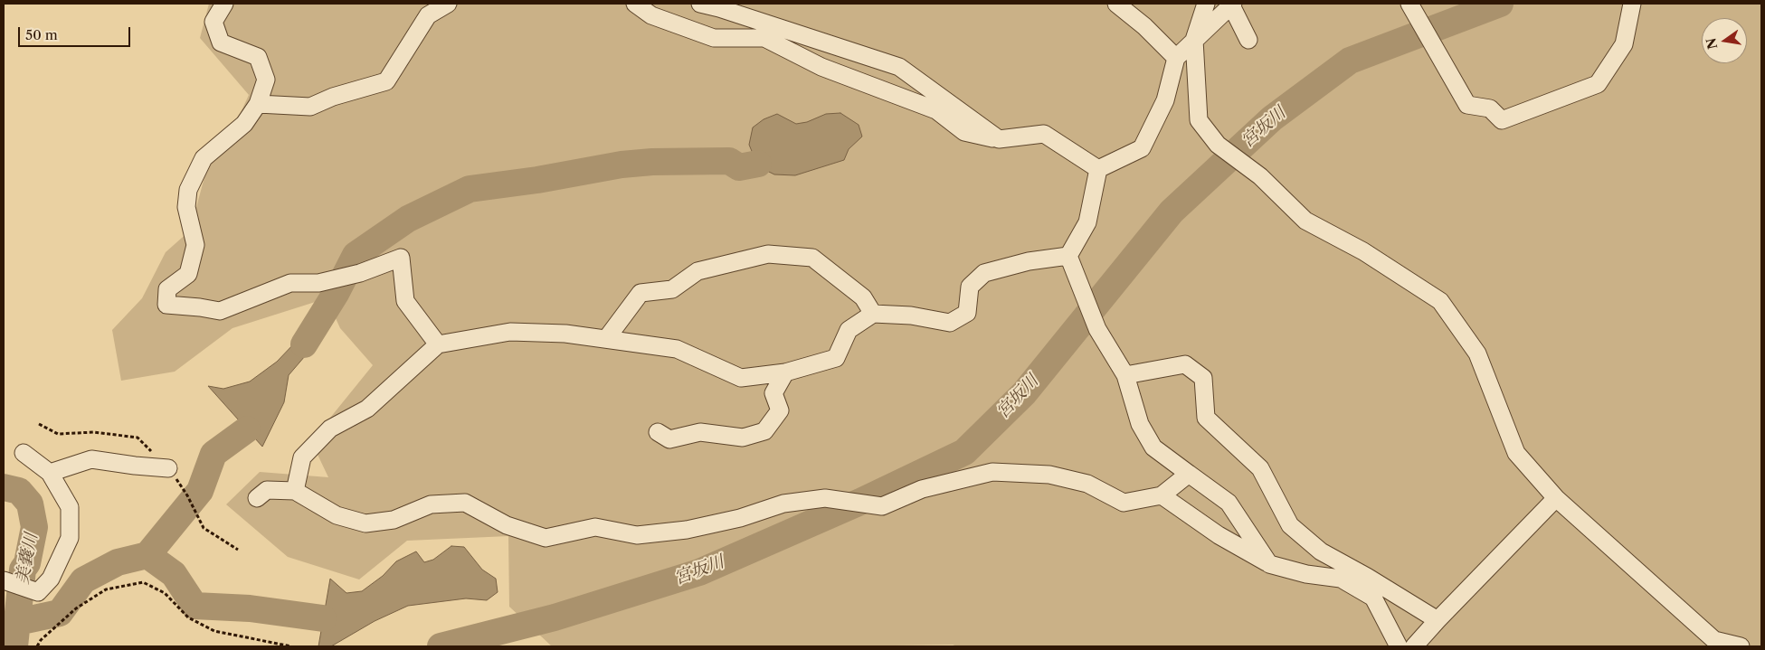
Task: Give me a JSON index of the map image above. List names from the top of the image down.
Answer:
{
  "water": ["宮坂川", "美嚢川"],
  "scale_bar": "50 m",
  "north": "left"
}
